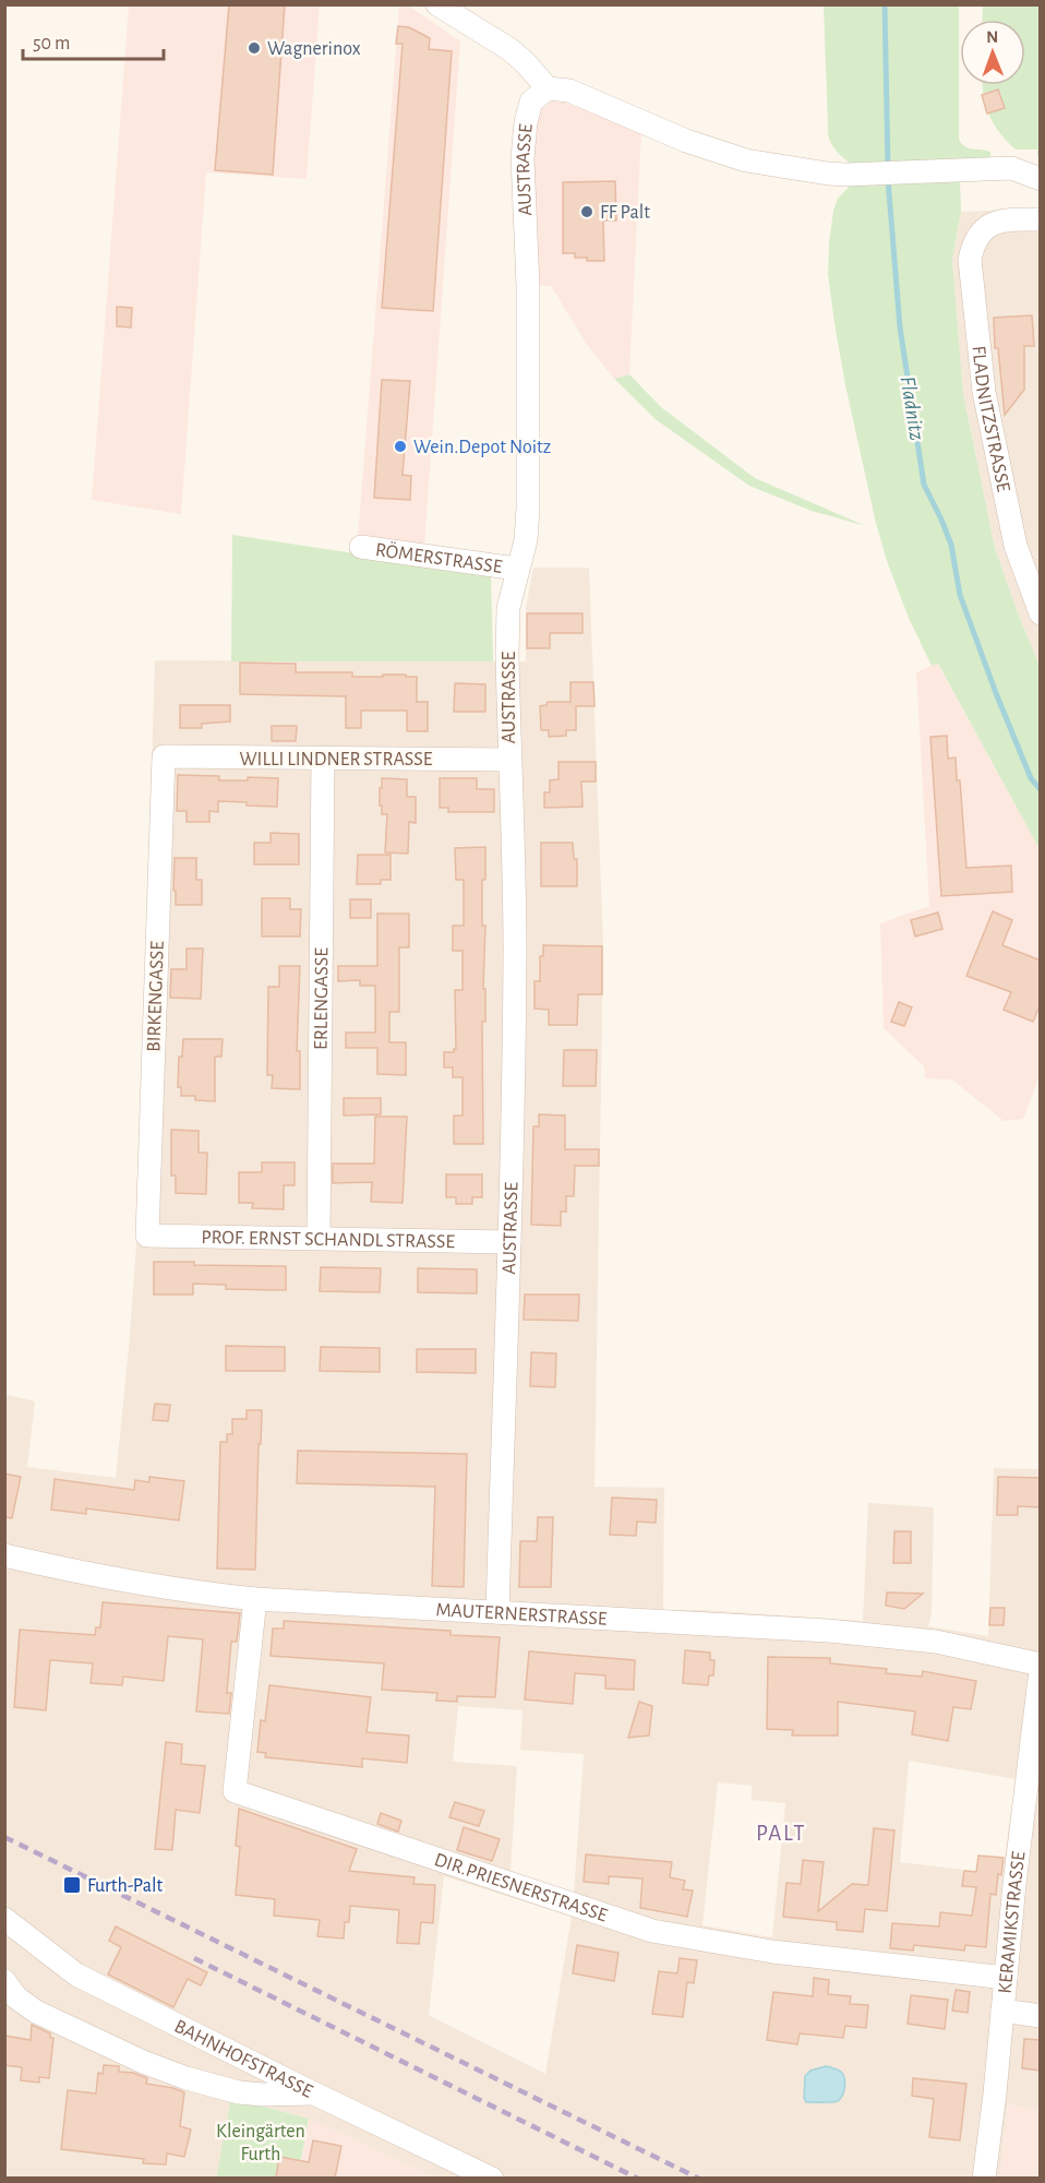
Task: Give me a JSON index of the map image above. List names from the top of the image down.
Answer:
{
  "streets": {
    "street": [
      "AUSTRASSE",
      "FLADNITZSTRASSE",
      "RÖMERSTRASSE",
      "WILLI LINDNER STRASSE",
      "BIRKENGASSE",
      "ERLENGASSE",
      "PROF. ERNST SCHANDL STRASSE",
      "MAUTERNERSTRASSE",
      "DIR.PRIESNERSTRASSE",
      "KERAMIKSTRASSE",
      "BAHNHOFSTRASSE"
    ]
  },
  "crossings": [
    ["AUSTRASSE", "RÖMERSTRASSE"],
    ["AUSTRASSE", "WILLI LINDNER STRASSE"],
    ["AUSTRASSE", "PROF. ERNST SCHANDL STRASSE"],
    ["AUSTRASSE", "MAUTERNERSTRASSE"],
    ["WILLI LINDNER STRASSE", "BIRKENGASSE"],
    ["WILLI LINDNER STRASSE", "ERLENGASSE"],
    ["BIRKENGASSE", "PROF. ERNST SCHANDL STRASSE"],
    ["ERLENGASSE", "PROF. ERNST SCHANDL STRASSE"],
    ["MAUTERNERSTRASSE", "DIR.PRIESNERSTRASSE"],
    ["DIR.PRIESNERSTRASSE", "KERAMIKSTRASSE"]
  ],
  "districts": ["PALT"],
  "water": ["Fladnitz"],
  "parks": ["Kleingärten Furth"],
  "places": {
    "other": ["Wagnerinox", "FF Palt", "Wein.Depot Noitz"],
    "transit": ["Furth-Palt"]
  },
  "scale_bar": "50 m",
  "north": "top"
}
